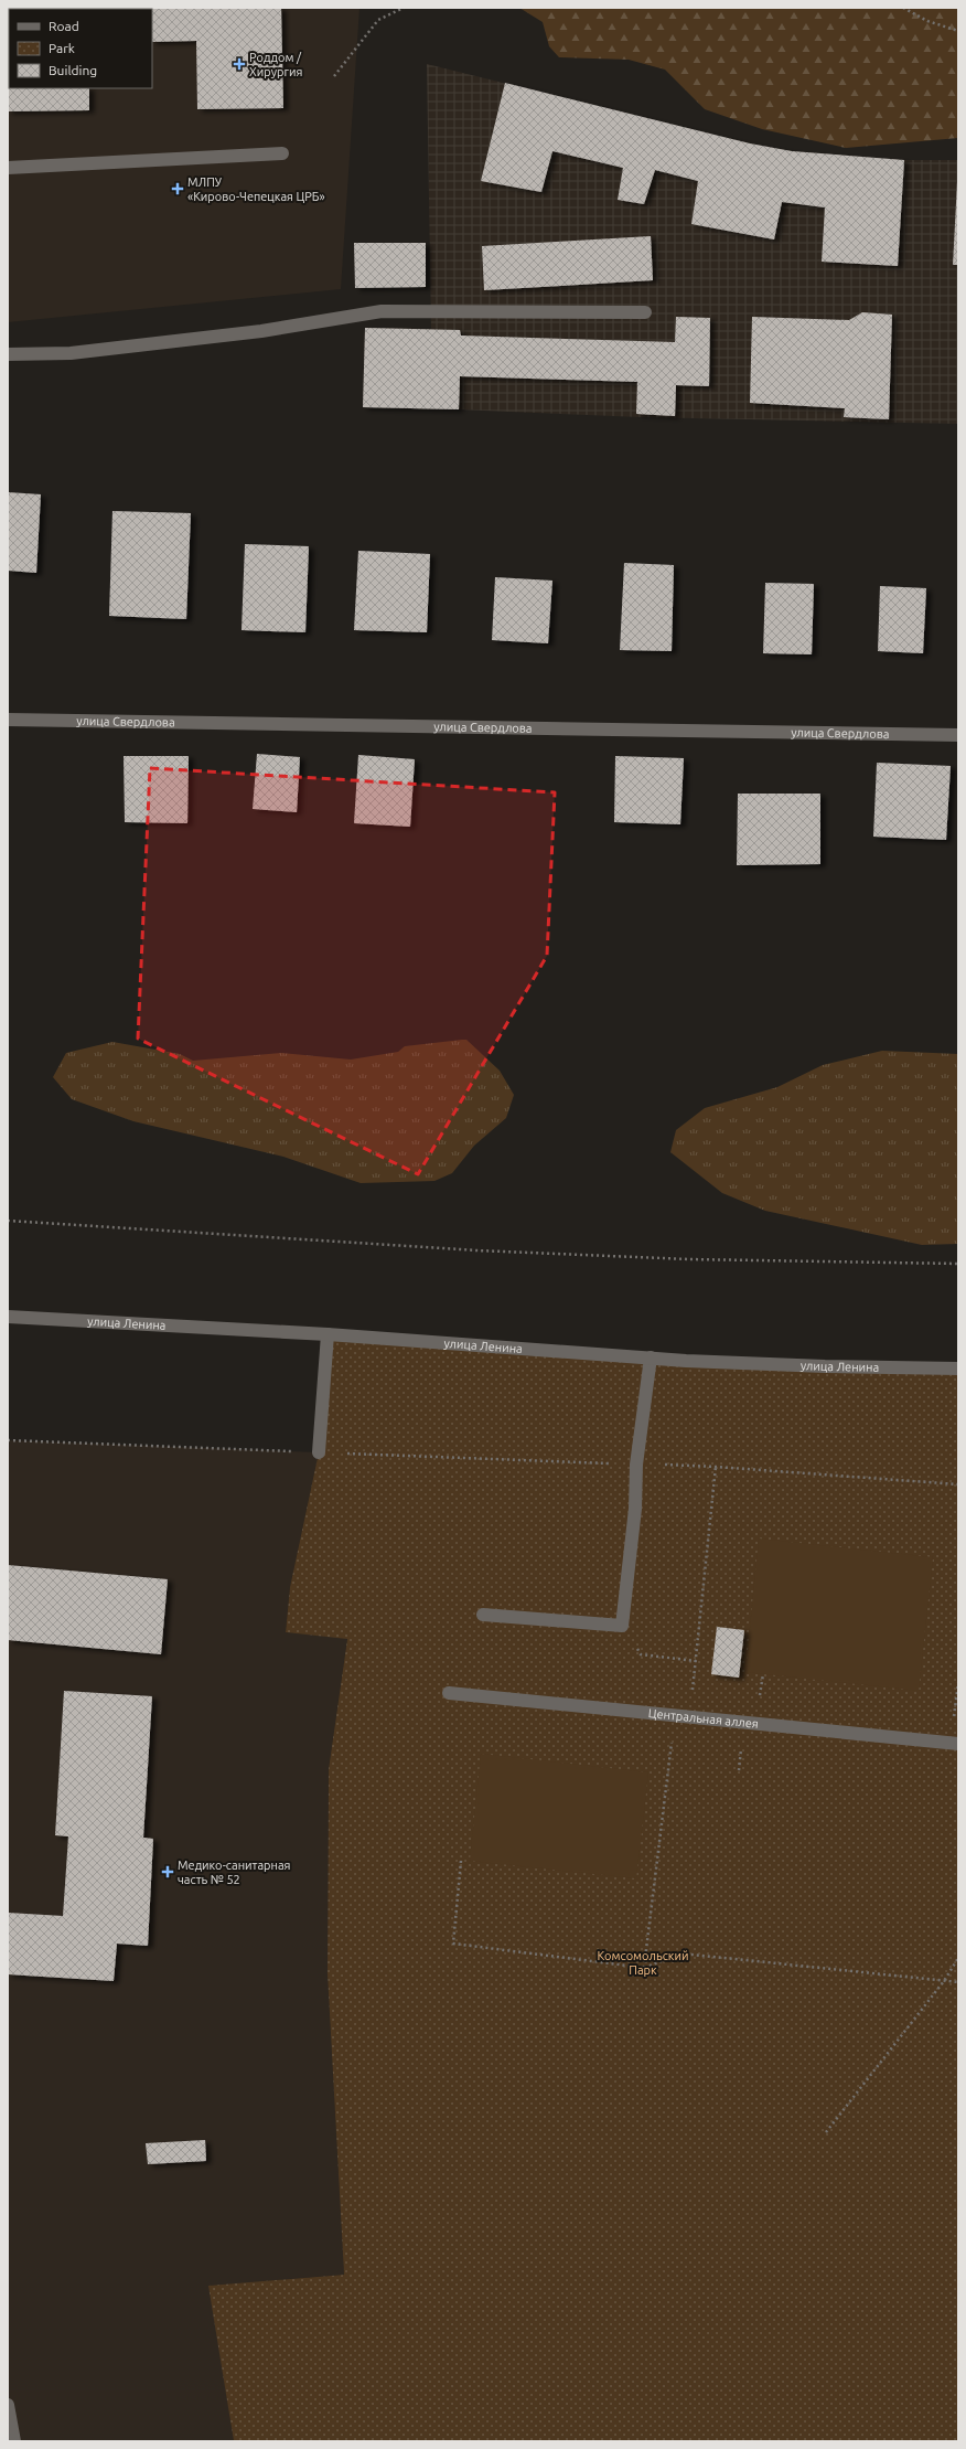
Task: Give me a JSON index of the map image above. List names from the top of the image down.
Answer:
{
  "streets": {
    "street": ["улица Свердлова", "улица Ленина", "Центральная аллея"]
  },
  "parks": ["Комсомольский Парк"],
  "places": {
    "health": ["Роддом / Хирургия", "МЛПУ «Кирово-Чепецкая ЦРБ»", "Медико-санитарная часть № 52"]
  },
  "legend": ["Road", "Park", "Building"]
}
